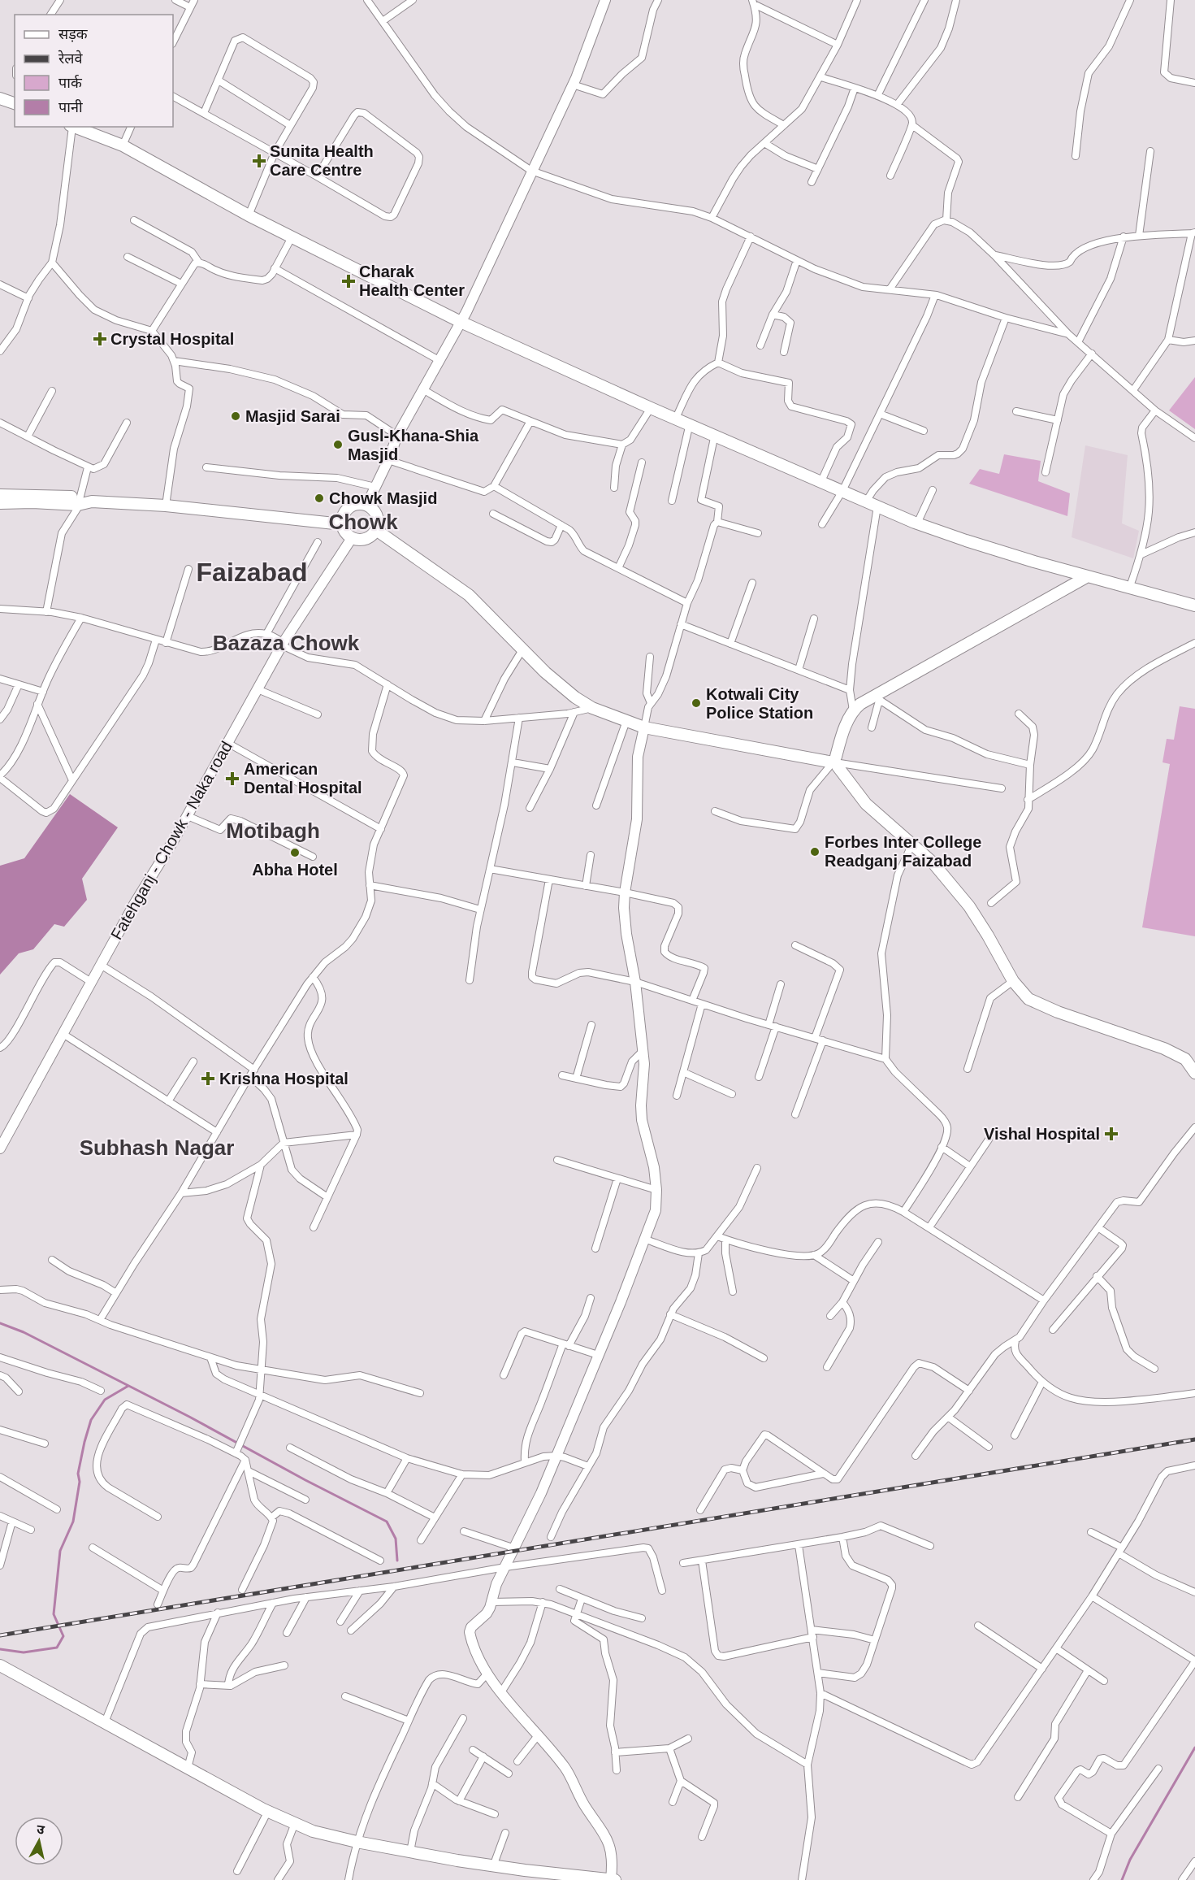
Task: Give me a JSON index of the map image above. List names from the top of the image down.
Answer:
{
  "streets": {
    "street": ["Fatehganj - Chowk - Naka road"]
  },
  "districts": [
    "Chowk",
    "Faizabad",
    "Bazaza Chowk",
    "Motibagh",
    "Subhash Nagar"
  ],
  "places": {
    "health": [
      "Sunita Health Care Centre",
      "Charak Health Center",
      "Crystal Hospital",
      "American Dental Hospital",
      "Krishna Hospital",
      "Vishal Hospital"
    ],
    "other": [
      "Masjid Sarai",
      "Gusl-Khana-Shia Masjid",
      "Chowk Masjid",
      "Kotwali City Police Station",
      "Forbes Inter College Readganj Faizabad",
      "Abha Hotel"
    ]
  },
  "legend": [
    "सड़क",
    "रेलवे",
    "पार्क",
    "पानी"
  ],
  "north": "top"
}
